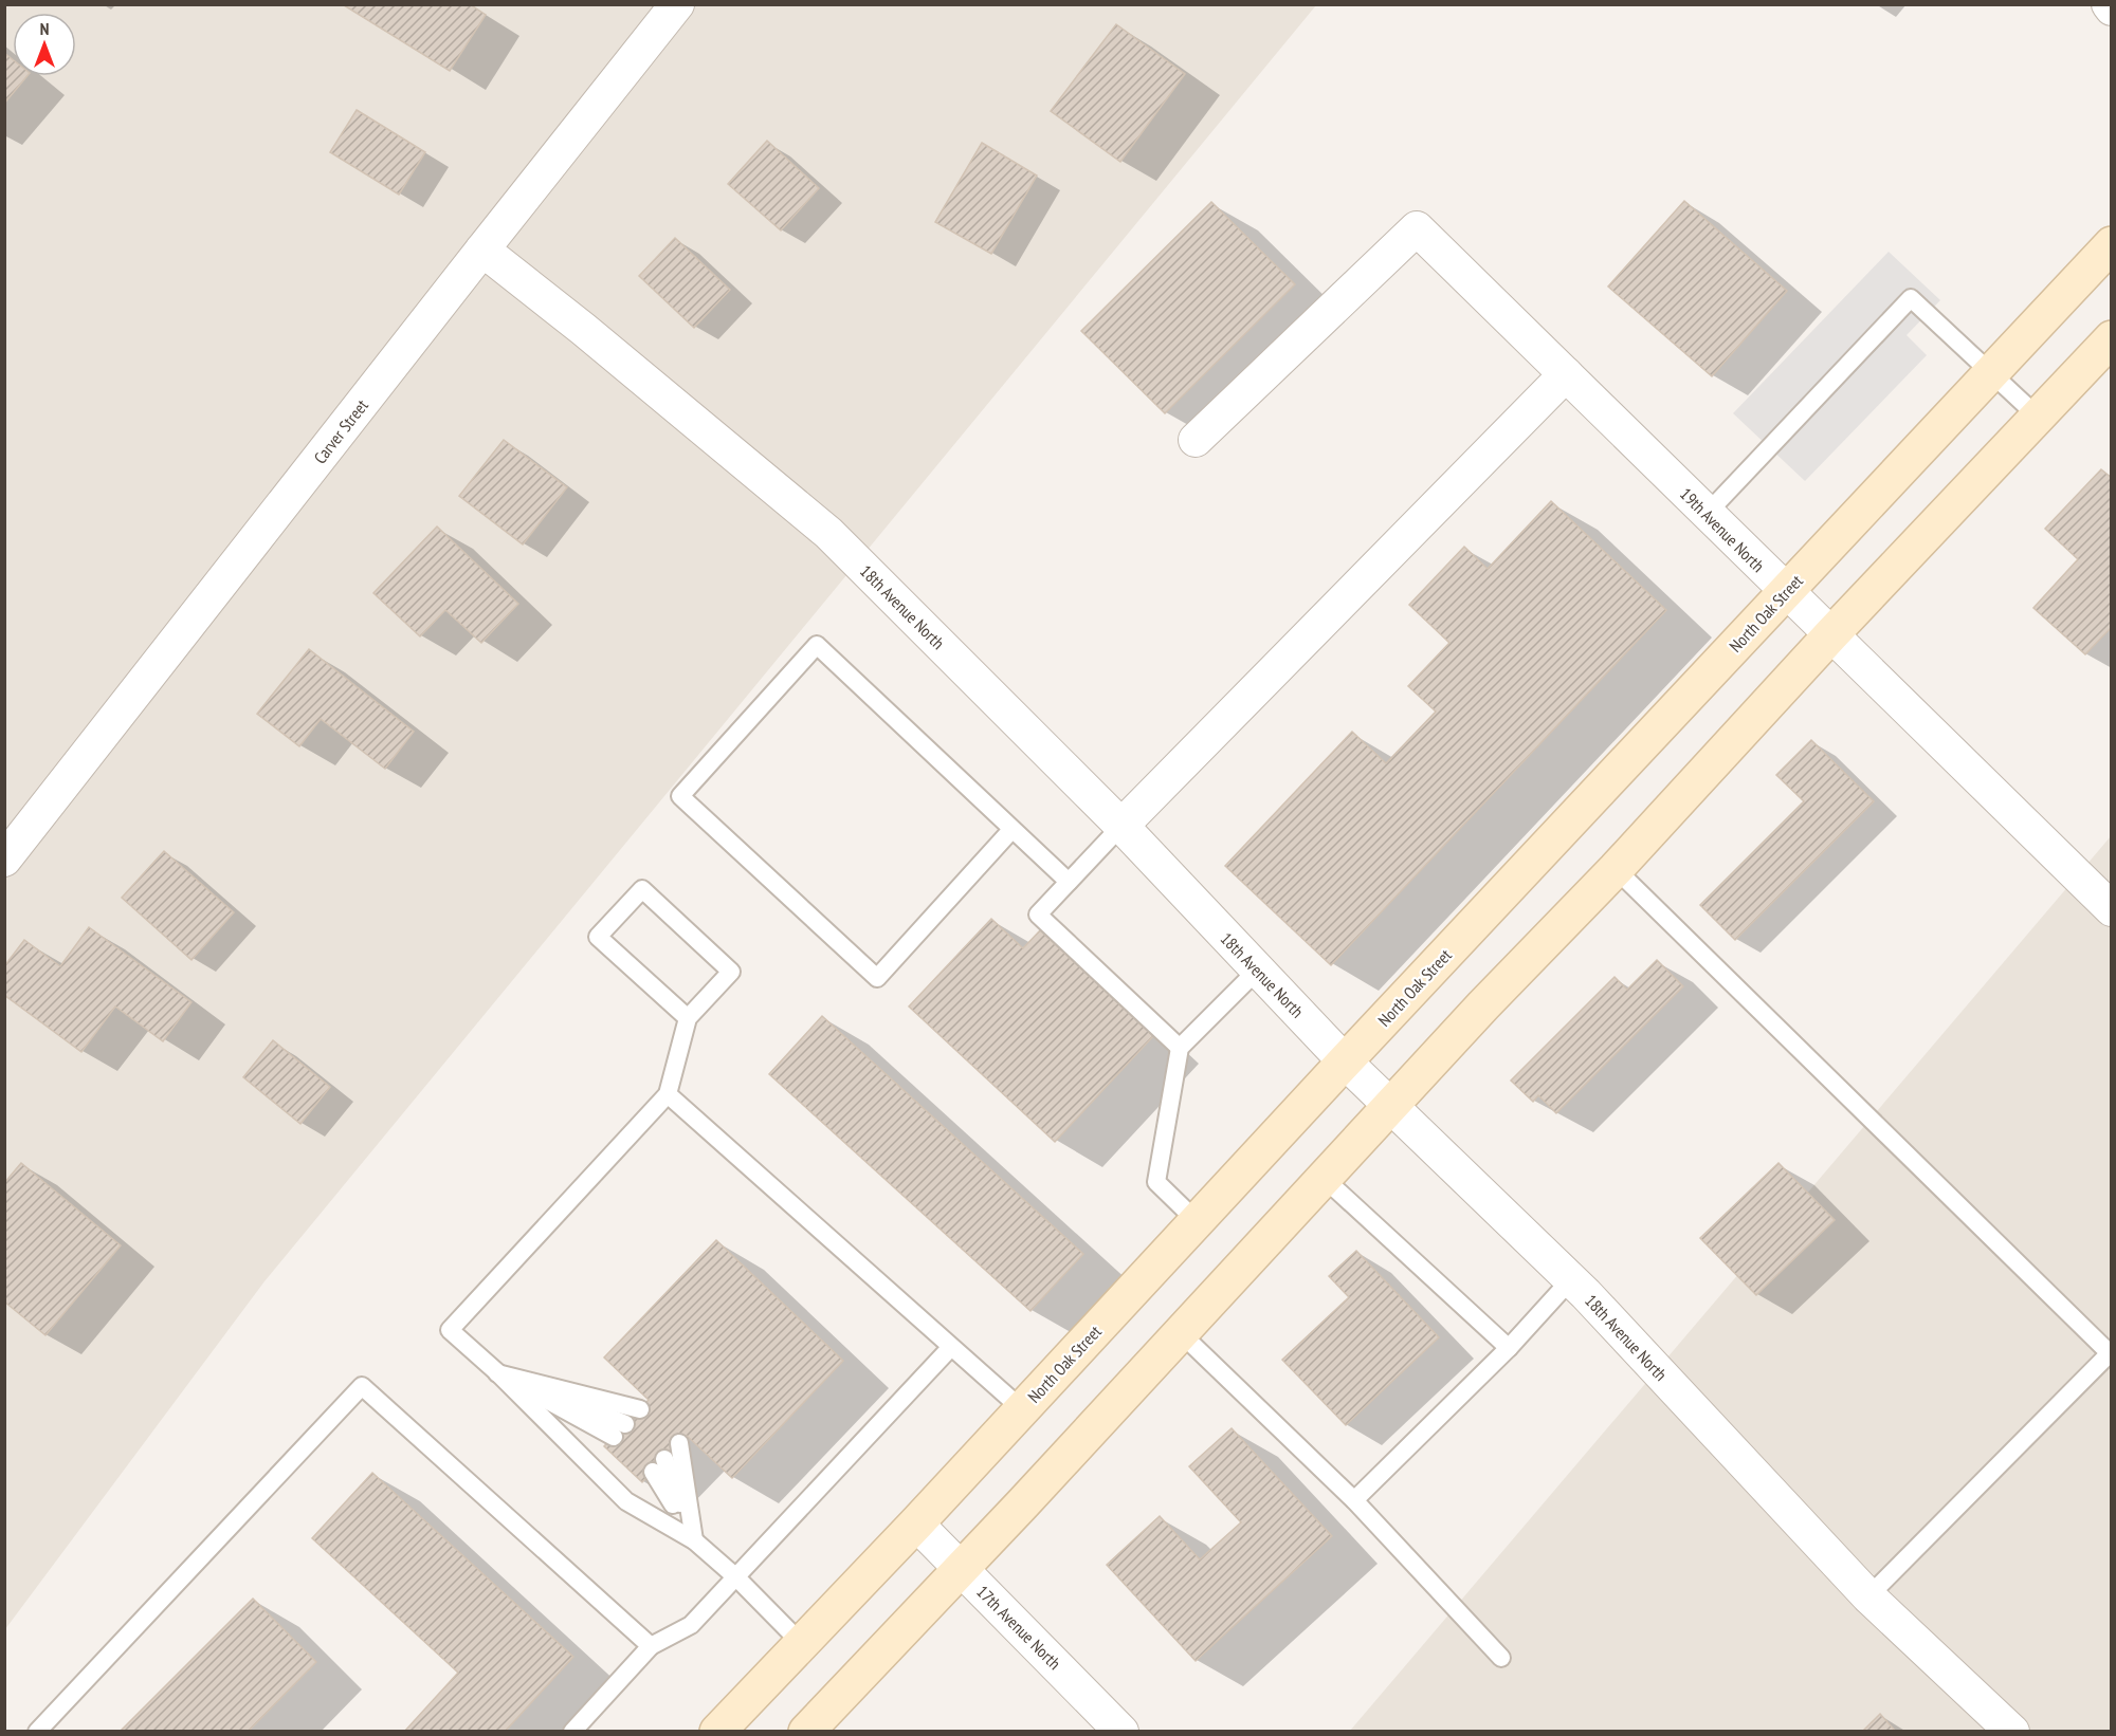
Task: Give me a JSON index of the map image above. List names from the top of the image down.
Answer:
{
  "streets": {
    "main road": ["North Oak Street"],
    "street": [
      "Carver Street",
      "19th Avenue North",
      "18th Avenue North",
      "17th Avenue North"
    ]
  },
  "crossings": [
    ["Carver Street", "18th Avenue North"],
    ["19th Avenue North", "North Oak Street"],
    ["18th Avenue North", "North Oak Street"],
    ["North Oak Street", "17th Avenue North"]
  ],
  "north": "top"
}
